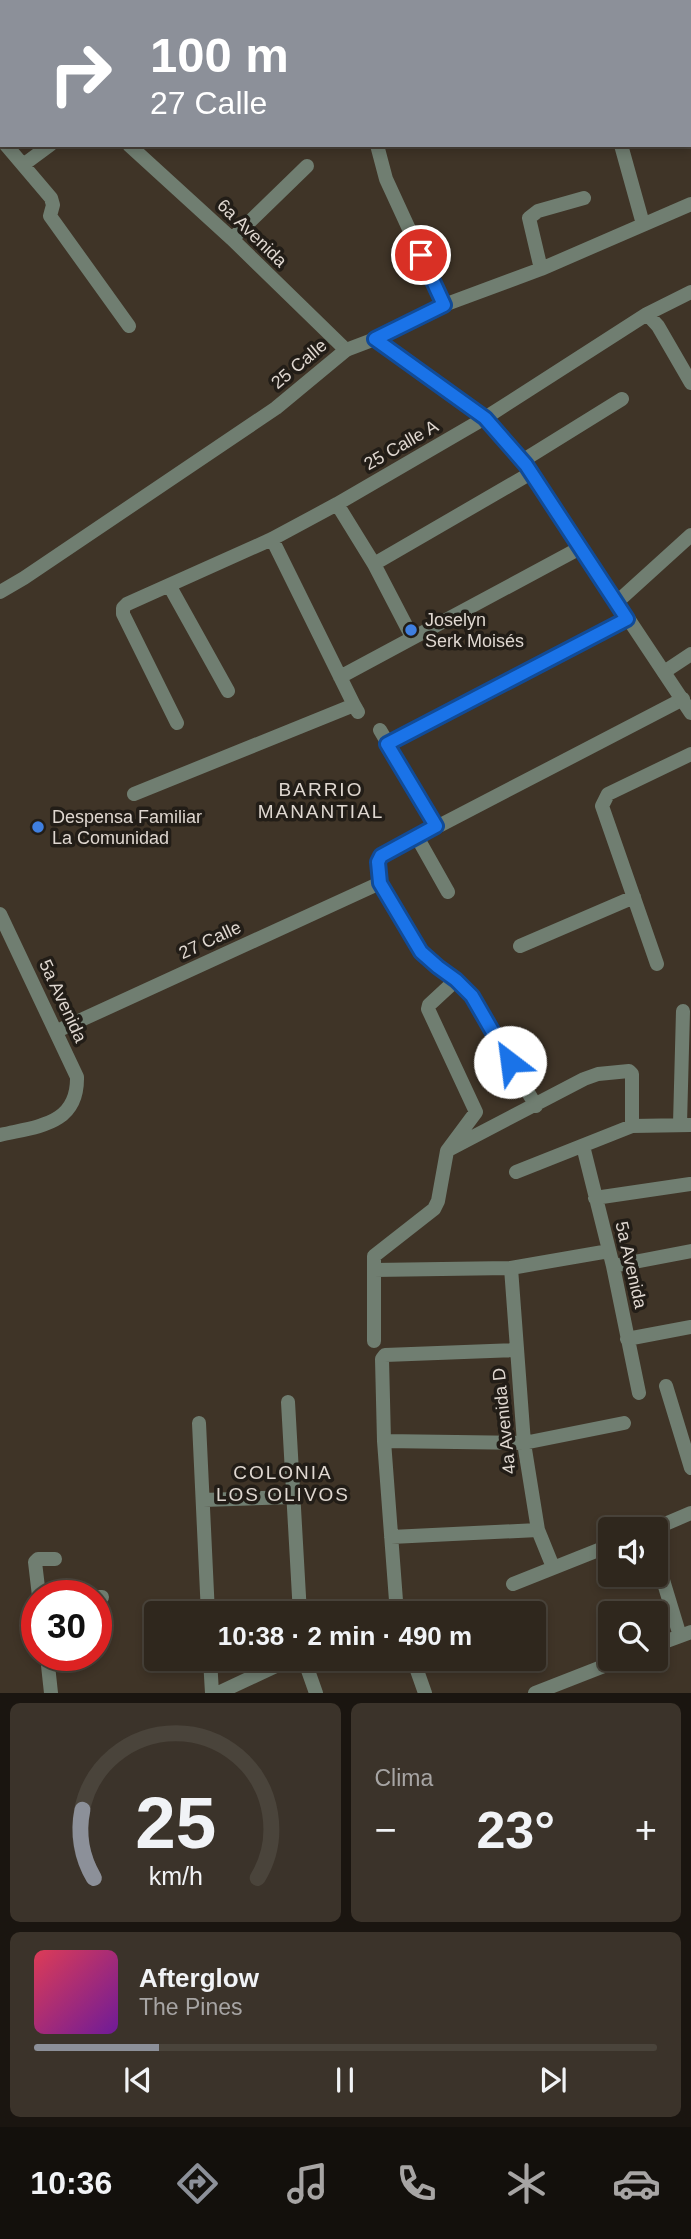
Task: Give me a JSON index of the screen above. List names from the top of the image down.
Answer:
{
  "streets": {
    "street": [
      "6a Avenida",
      "25 Calle",
      "25 Calle A",
      "27 Calle",
      "5a Avenida",
      "4a Avenida D"
    ]
  },
  "crossings": [
    ["6a Avenida", "25 Calle"],
    ["27 Calle", "5a Avenida"]
  ],
  "districts": ["BARRIO MANANTIAL", "COLONIA LOS OLIVOS"],
  "places": ["Joselyn Serk Moisés", "Despensa Familiar La Comunidad"],
  "page": {
    "turn": ["100 m", "27 Calle"],
    "limit": "30",
    "trip": "10:38 · 2 min · 490 m",
    "tile": "Clima",
    "heat": ["−", "23°", "+"],
    "song": ["Afterglow", "The Pines"],
    "tabs": "10:36",
    "gauge": ["25", "km/h"]
  }
}
